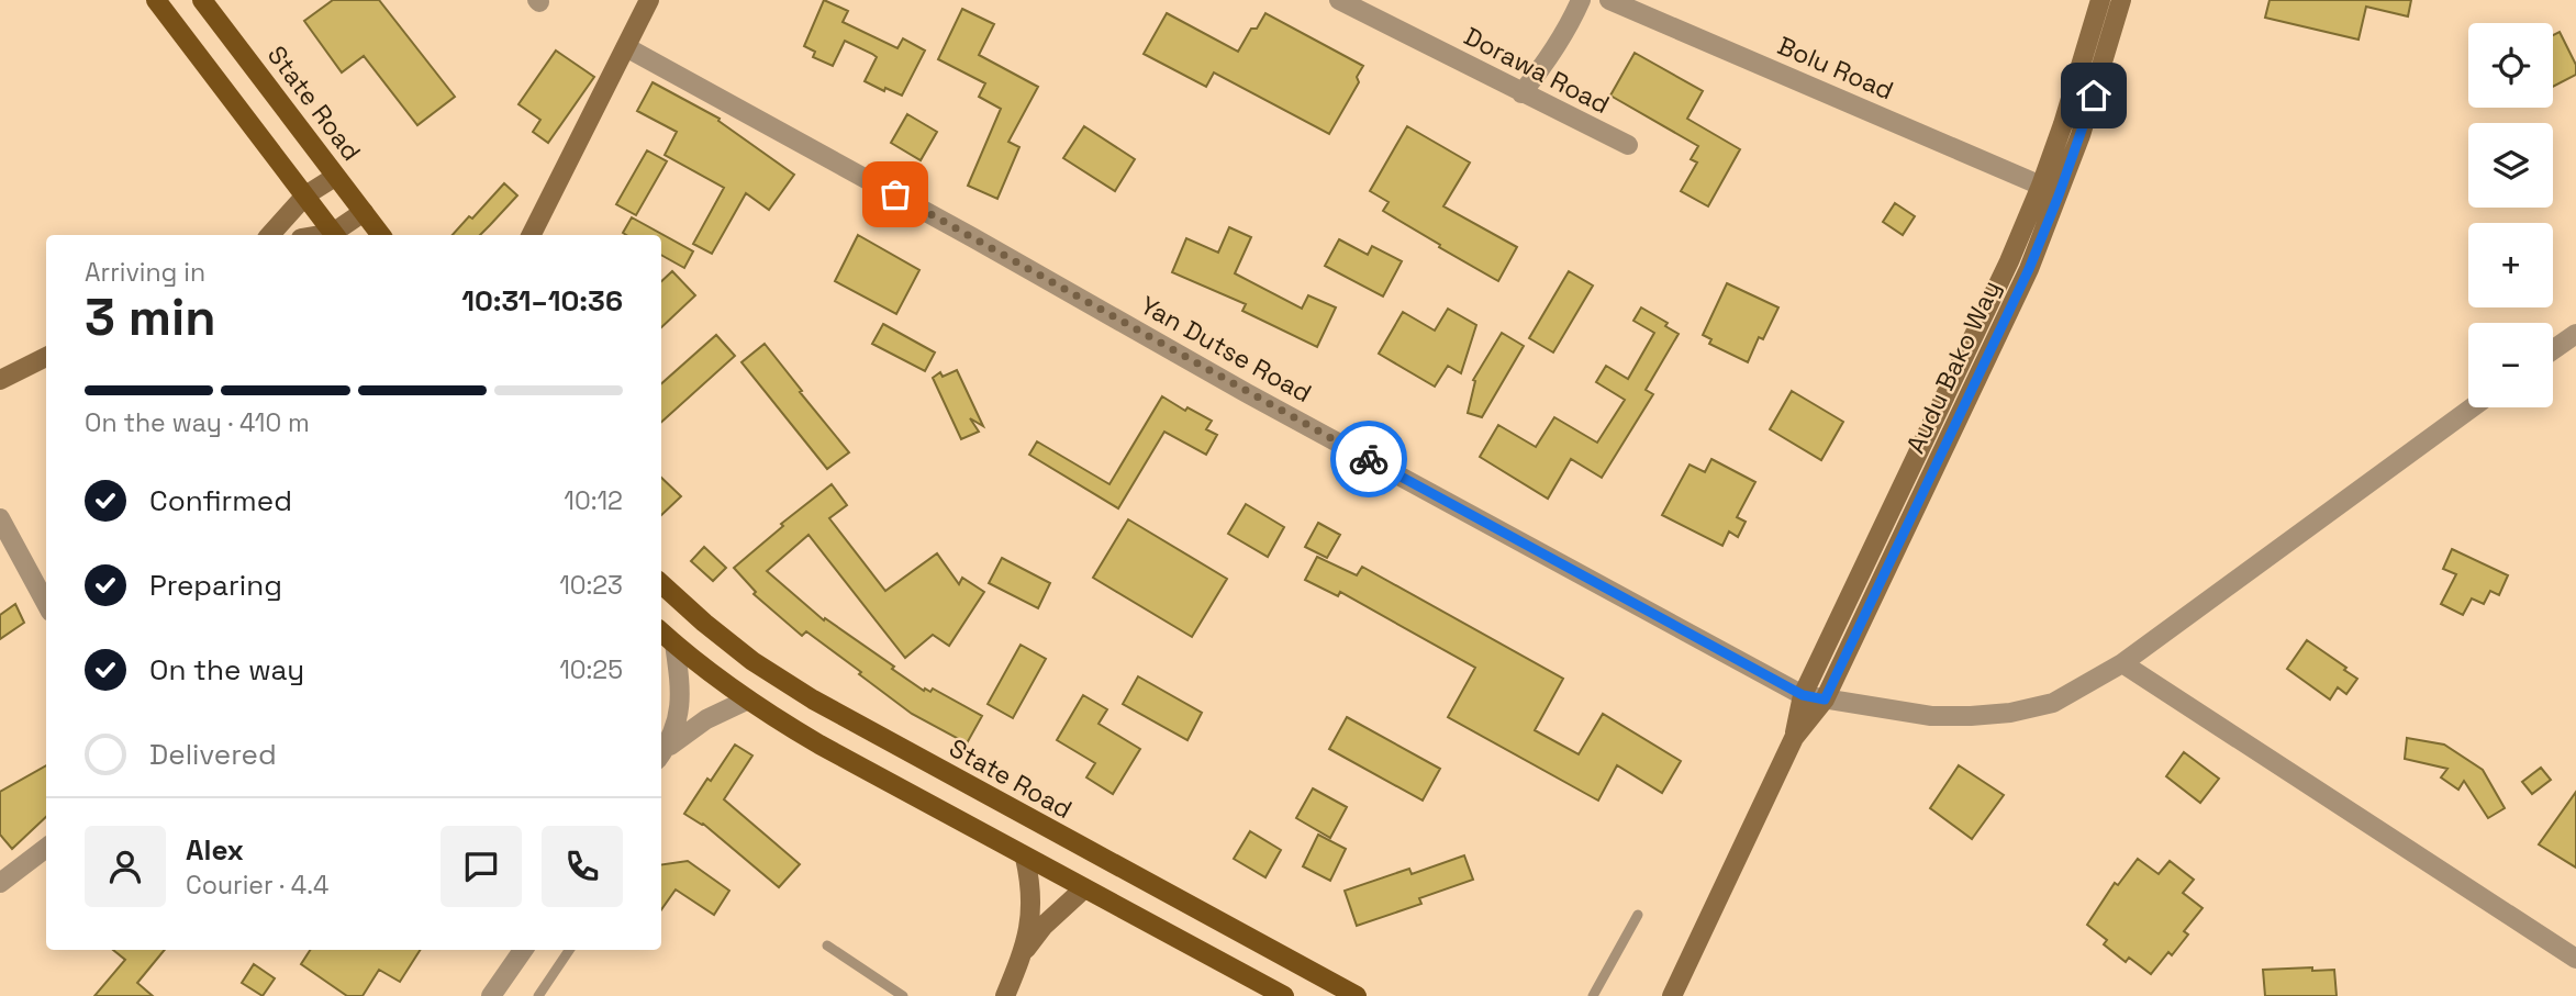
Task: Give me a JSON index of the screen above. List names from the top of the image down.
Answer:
{
  "streets": {
    "main road": ["State Road", "Audu Bako Way"],
    "street": ["Bolu Road", "Dorawa Road", "Yan Dutse Road"]
  },
  "crossings": [
    ["Bolu Road", "Audu Bako Way"],
    ["Yan Dutse Road", "Audu Bako Way"]
  ],
  "page": {
    "map_buttons": ["+", "−"],
    "heading": ["3 min", "Arriving in", "10:31–10:36"],
    "panel": ["Alex", "Courier · 4.4"],
    "bar": "On the way · 410 m",
    "list": [
      ["Confirmed", "10:12"],
      ["Preparing", "10:23"],
      ["On the way", "10:25"],
      "Delivered"
    ]
  }
}
